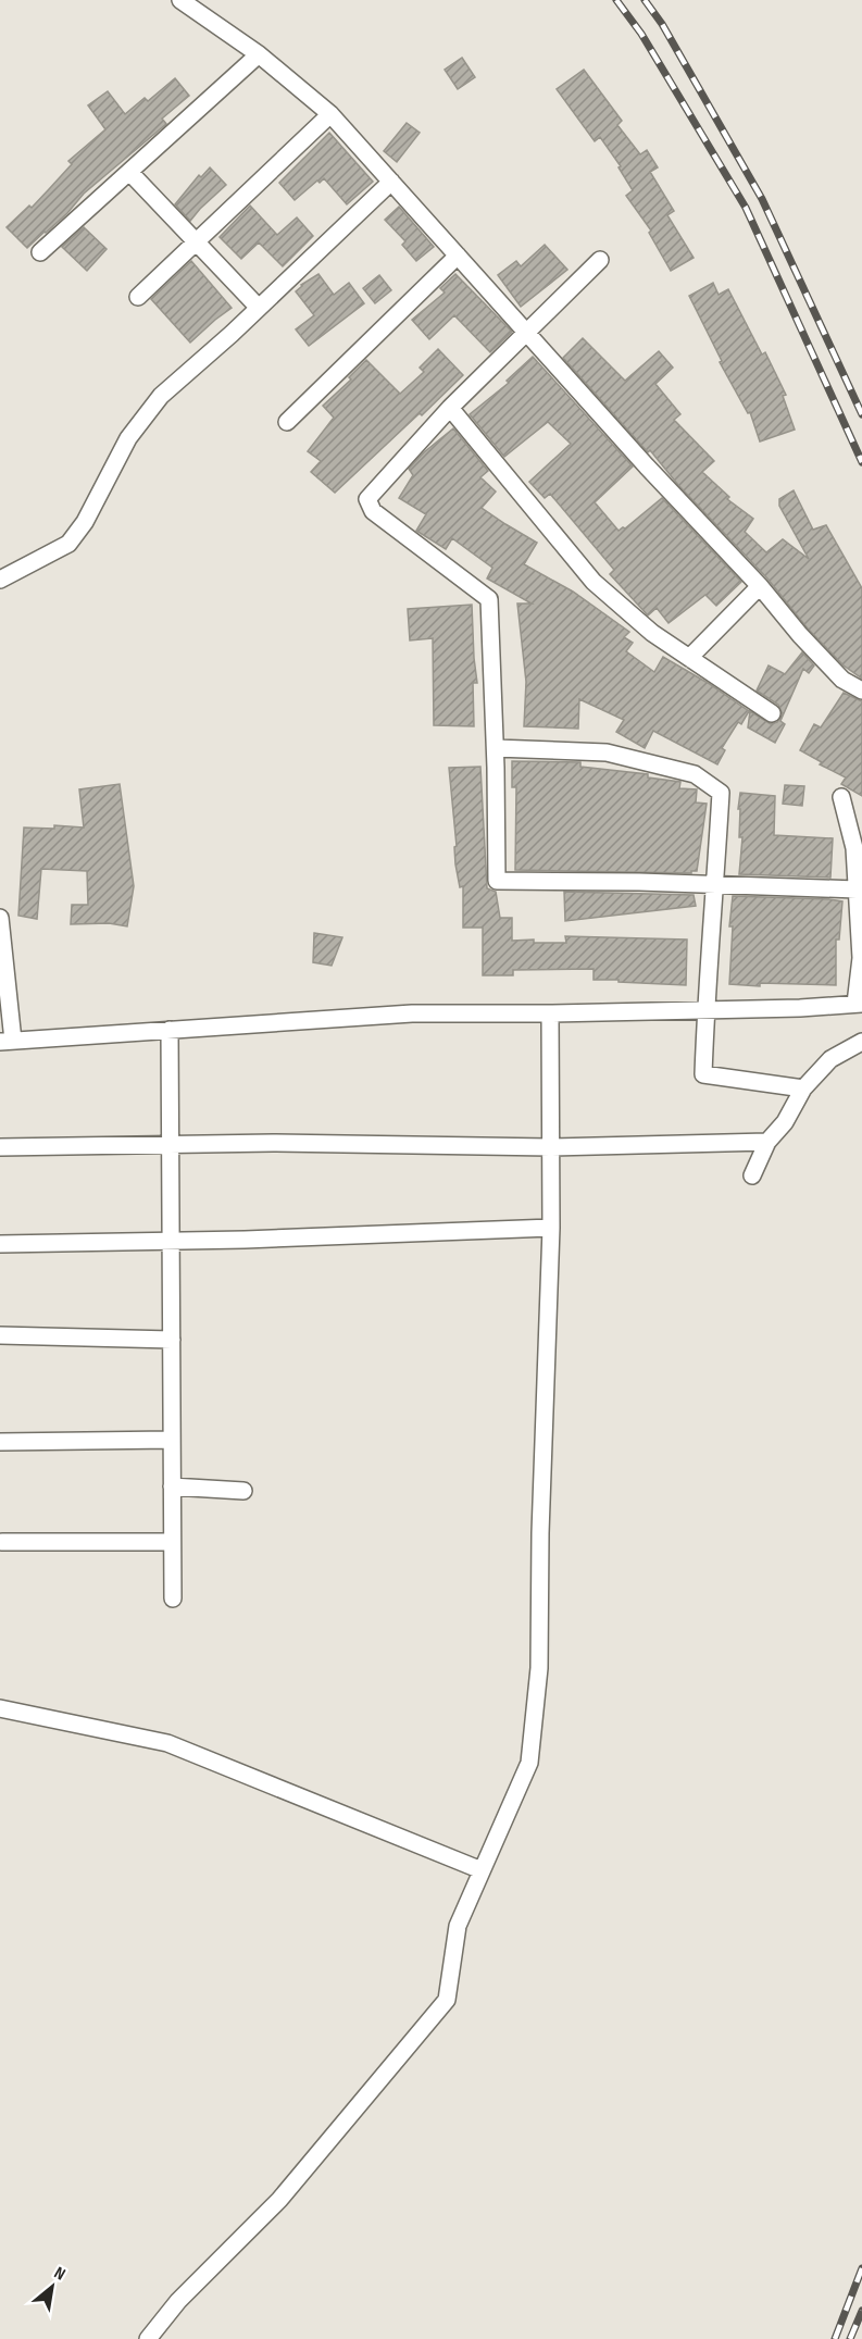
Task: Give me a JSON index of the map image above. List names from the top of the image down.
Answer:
{
  "north": "top right"
}
